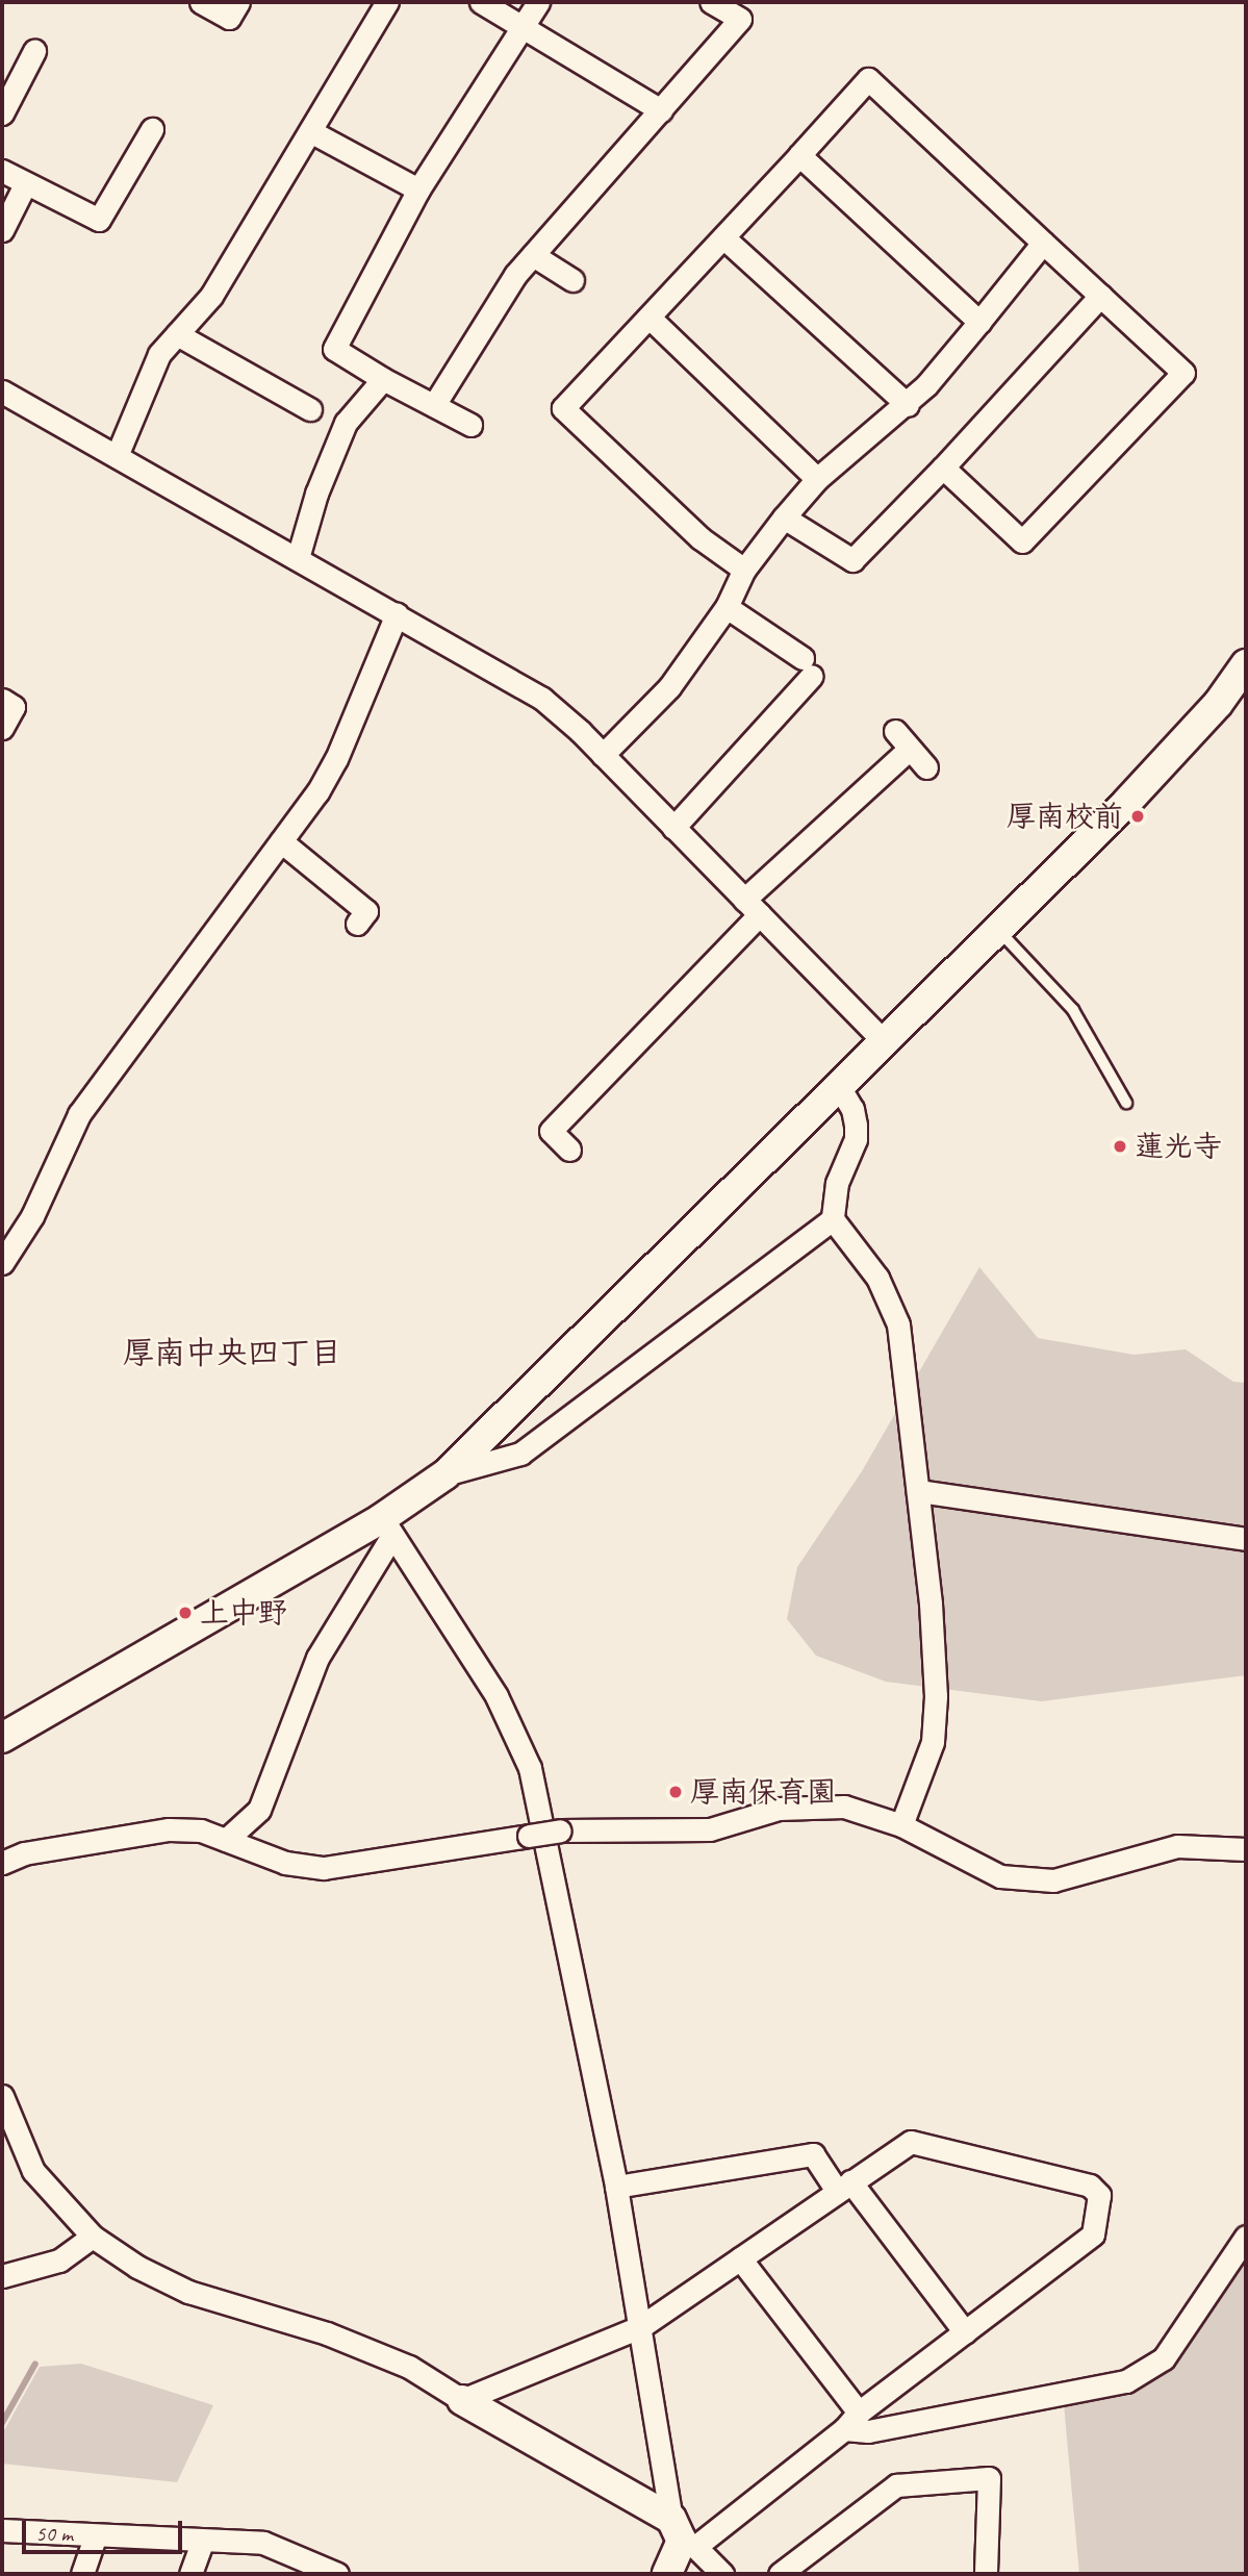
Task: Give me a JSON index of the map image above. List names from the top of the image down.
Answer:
{
  "districts": ["厚南中央四丁目"],
  "places": [
    "厚南校前",
    "蓮光寺",
    "上中野",
    "厚南保育園"
  ],
  "scale_bar": "50 m"
}
